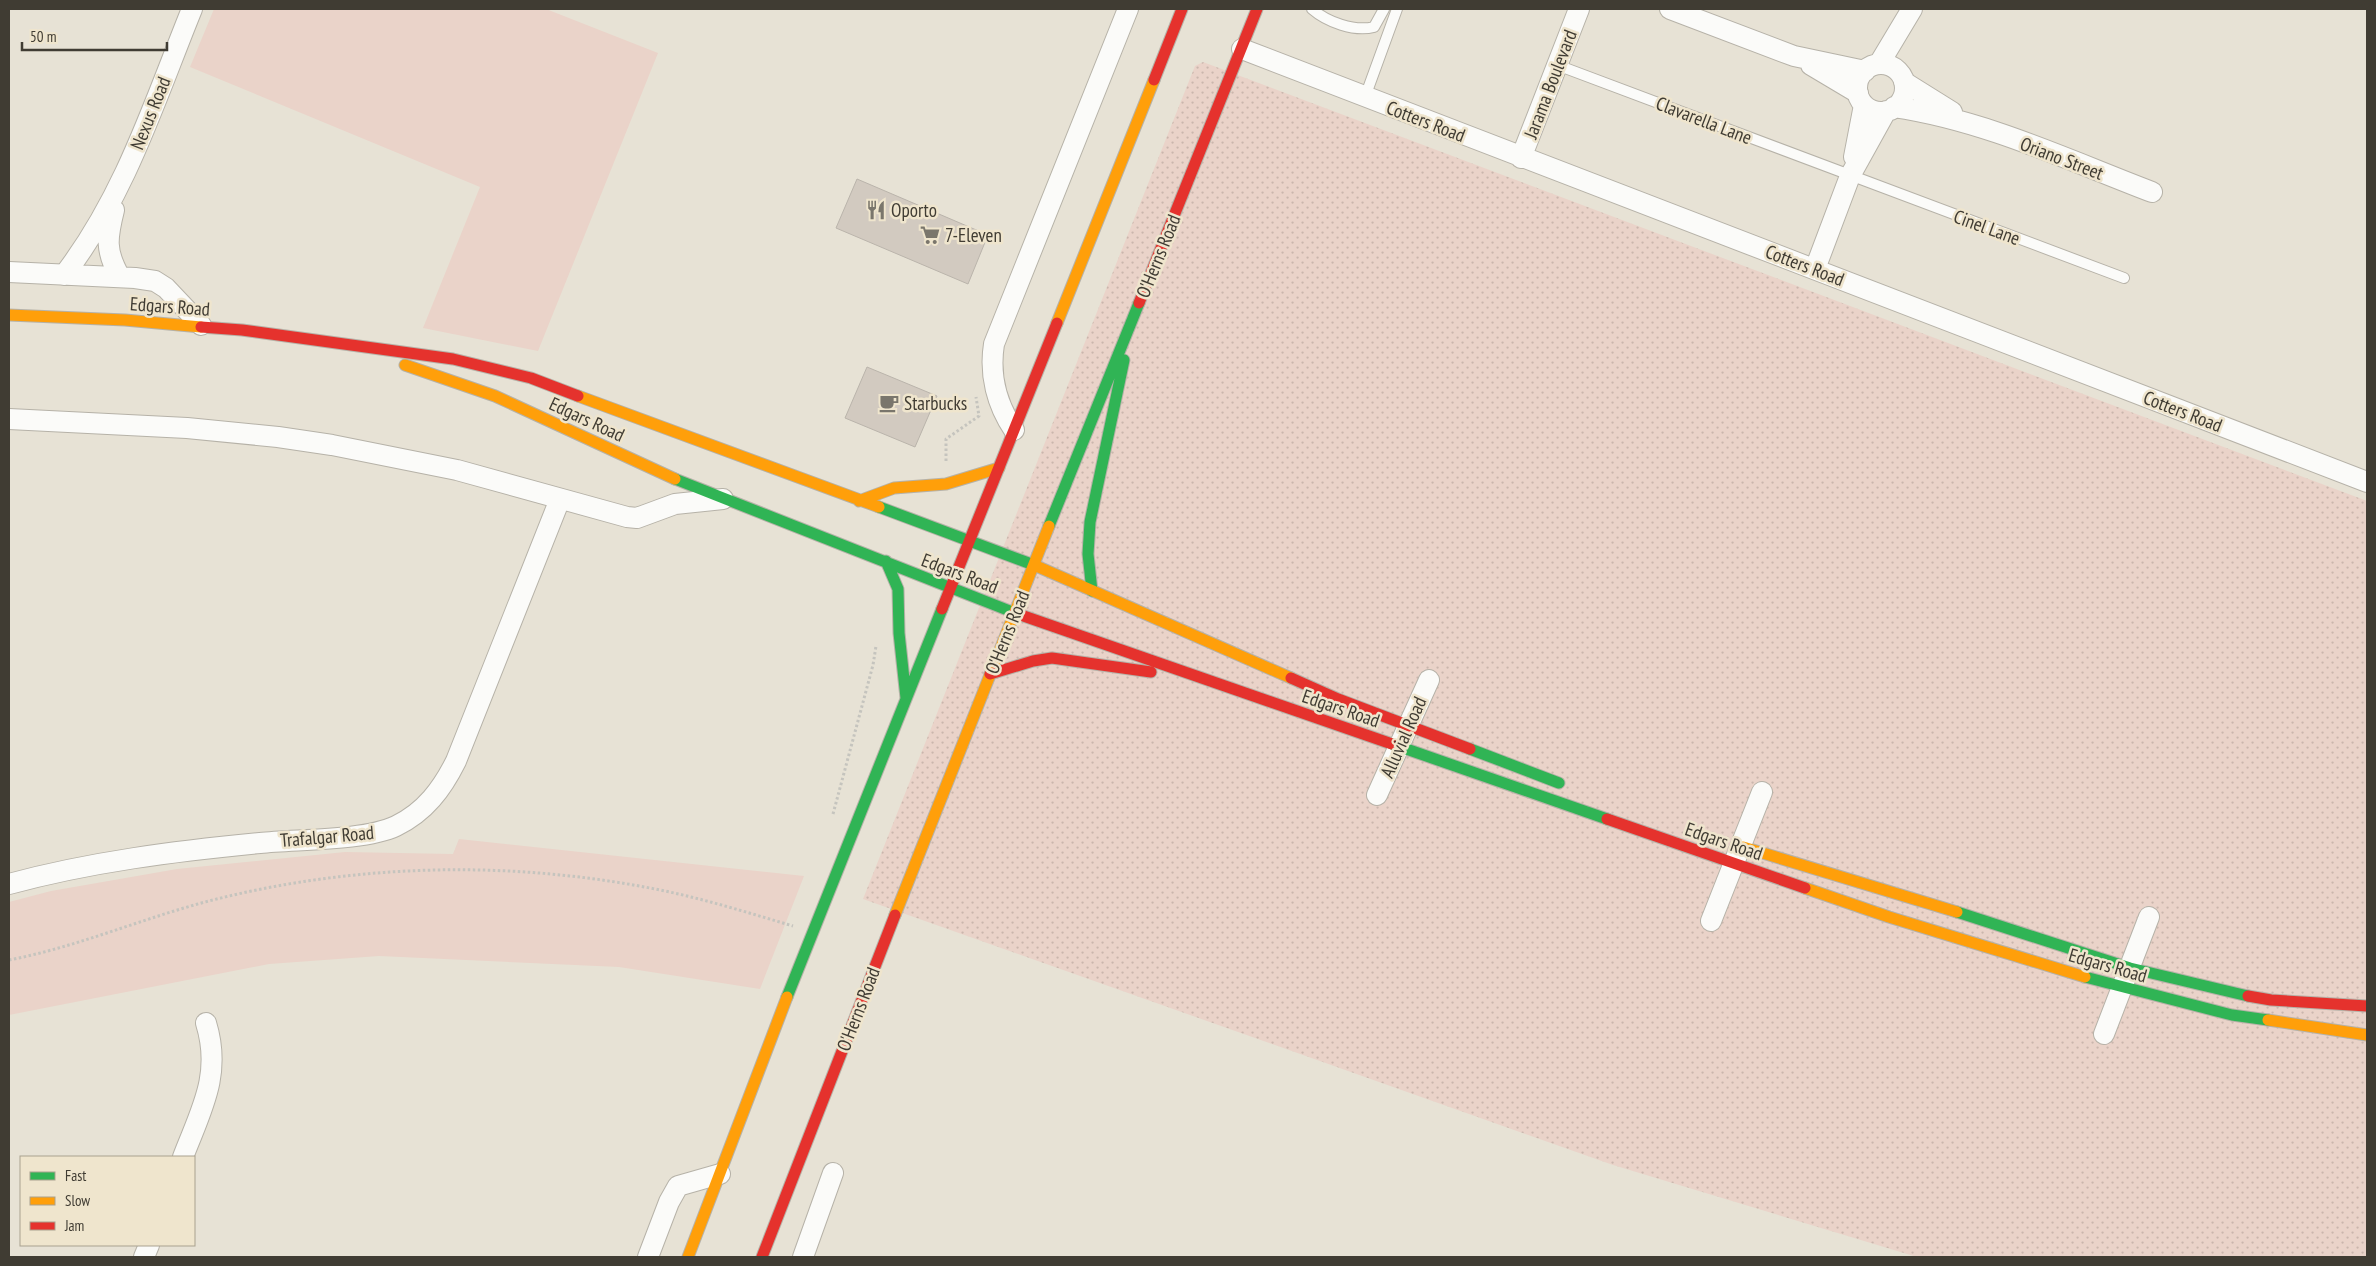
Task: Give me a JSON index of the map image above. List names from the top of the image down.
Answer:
{
  "streets": {
    "main road": ["O'Herns Road", "Edgars Road"],
    "street": [
      "Jarama Boulevard",
      "Nexus Road",
      "Cotters Road",
      "Oriano Street",
      "Alluvial Road",
      "Trafalgar Road"
    ],
    "lane": ["Clavarella Lane", "Cinel Lane"]
  },
  "crossings": [
    ["Jarama Boulevard", "Clavarella Lane"],
    ["Jarama Boulevard", "Cotters Road"],
    ["Clavarella Lane", "Cinel Lane"],
    ["Cotters Road", "O'Herns Road"],
    ["O'Herns Road", "Edgars Road"],
    ["Edgars Road", "Alluvial Road"]
  ],
  "places": {
    "restaurant": ["Oporto"],
    "supermarket": ["7-Eleven"],
    "cafe": ["Starbucks"]
  },
  "legend": ["Fast", "Slow", "Jam"],
  "scale_bar": "50 m"
}
